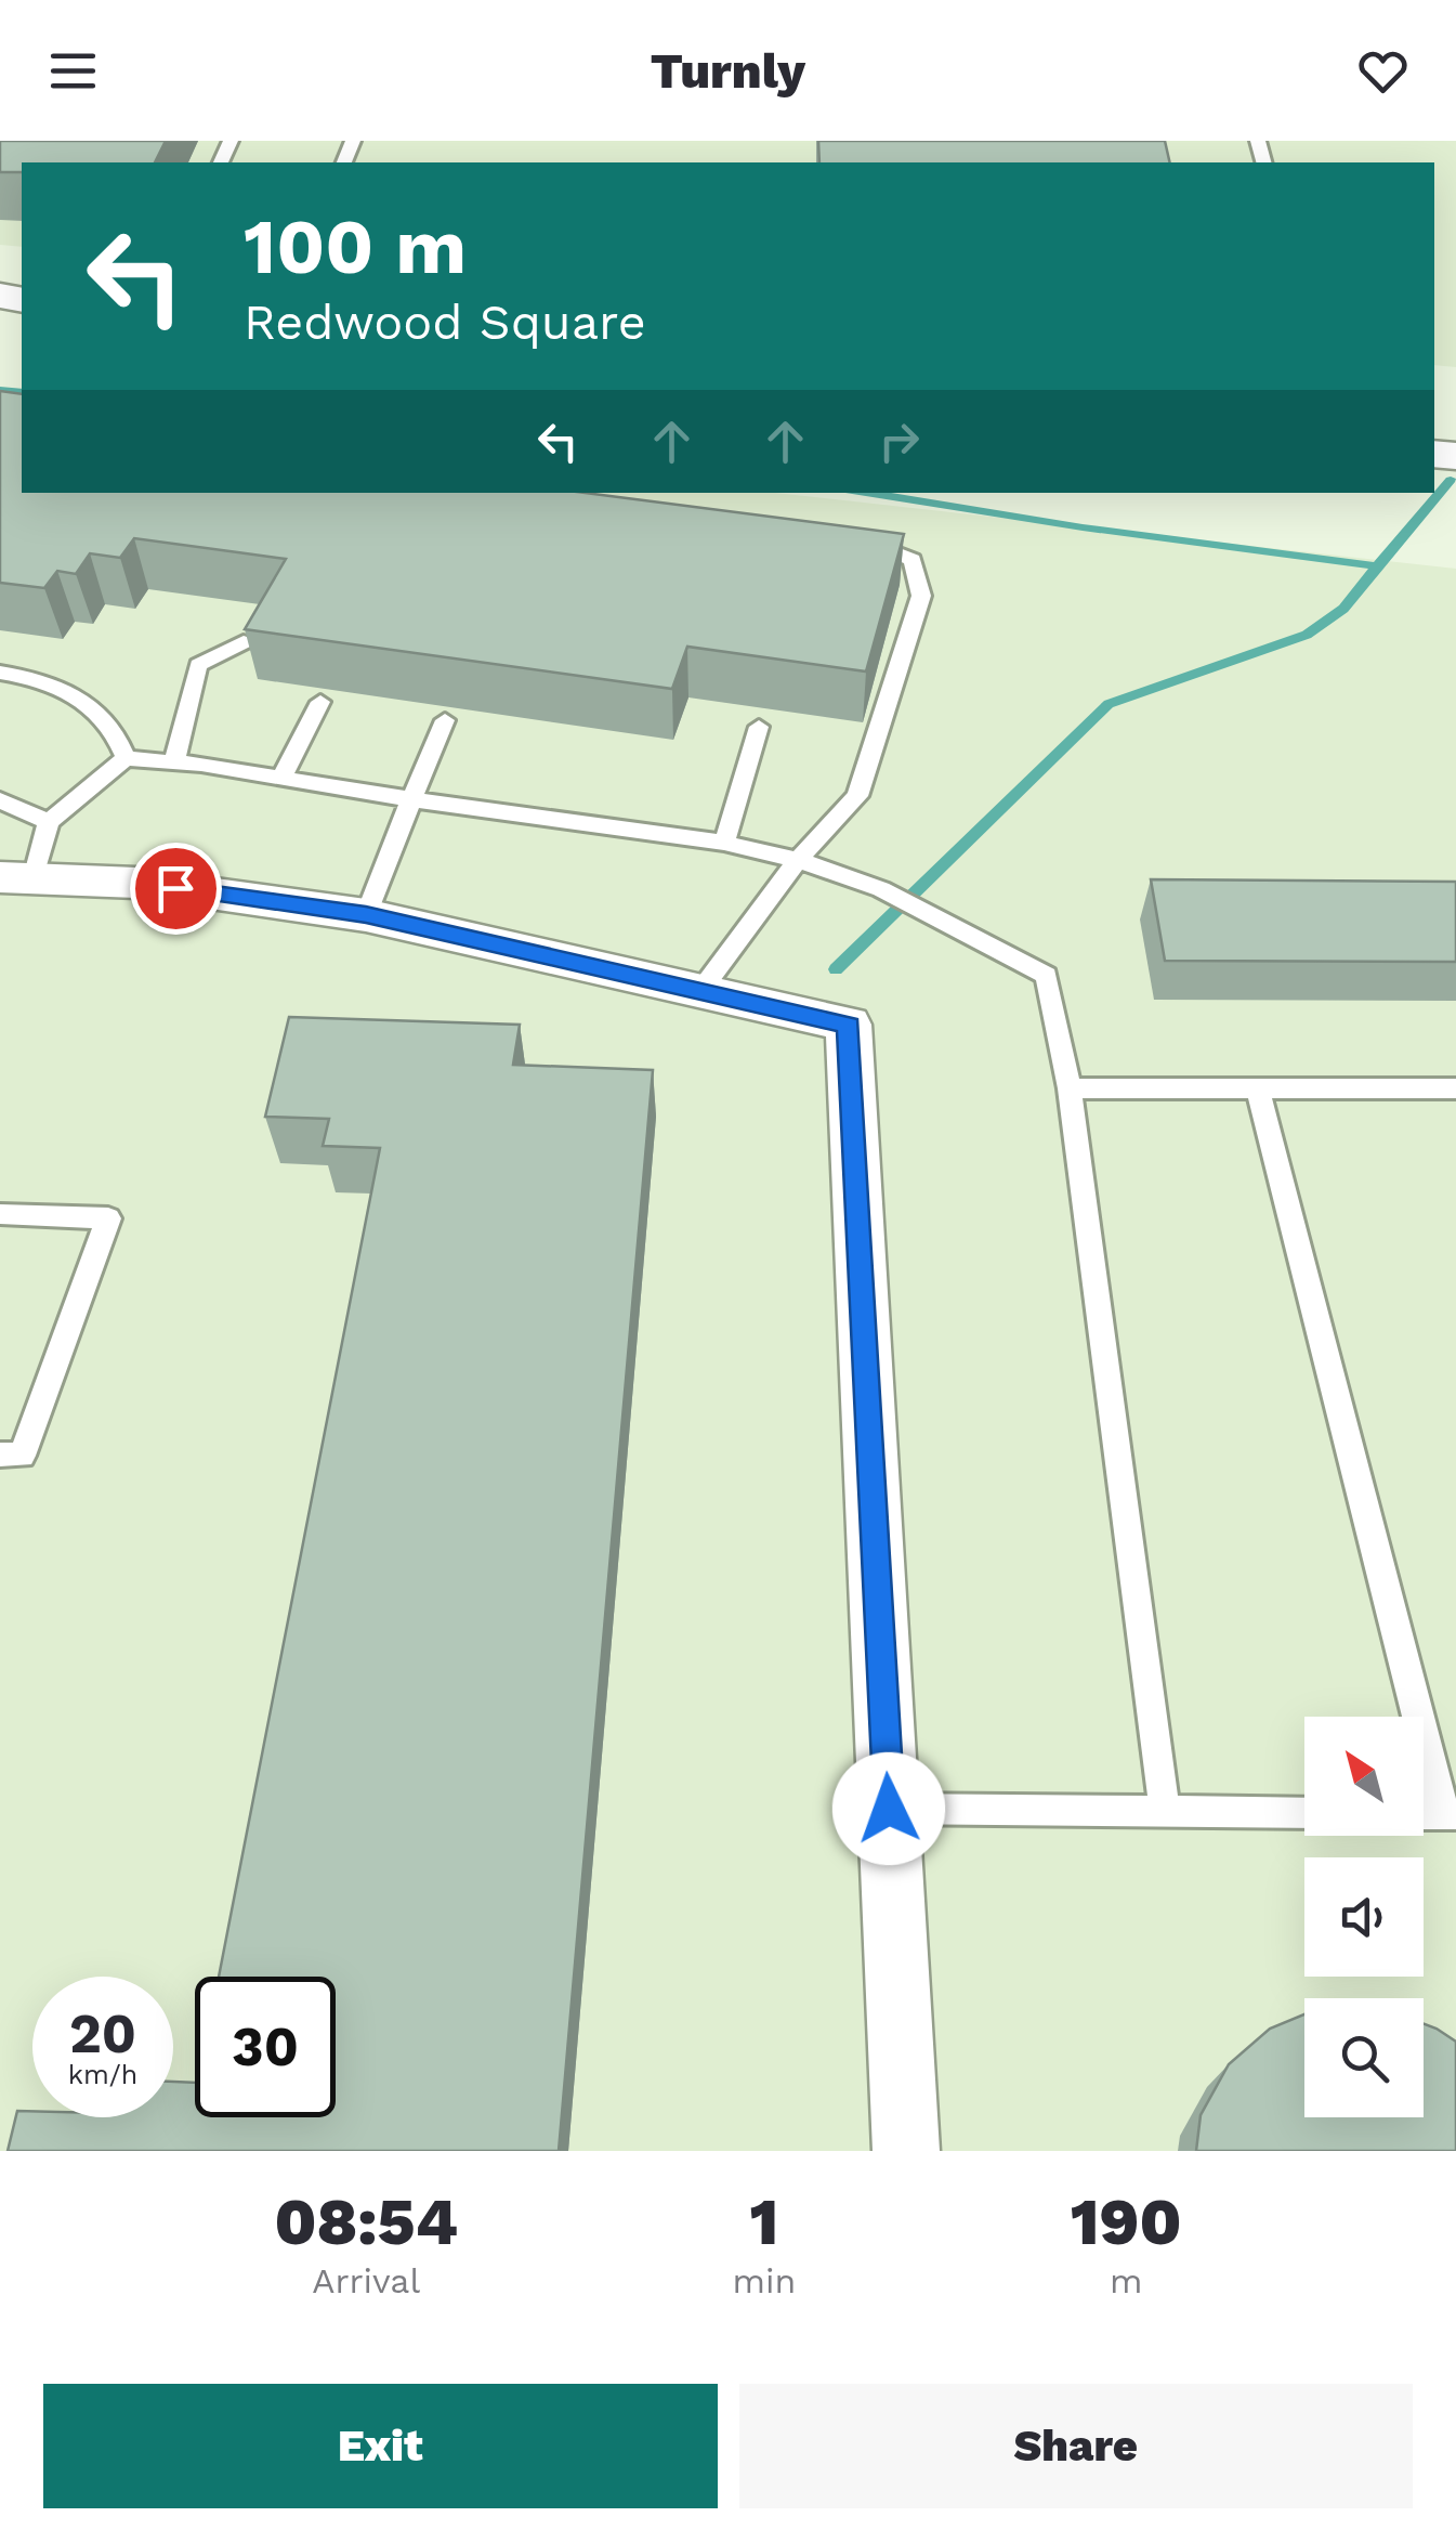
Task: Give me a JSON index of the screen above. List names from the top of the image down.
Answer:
{
  "north": "top left",
  "page": {
    "header": "Turnly",
    "turn": ["100 m", "Redwood Square"],
    "speed": "20 km/h",
    "limit": "30",
    "eta": [
      "08:54",
      "Arrival",
      "1",
      "min",
      "190",
      "m"
    ],
    "buttons": ["Exit", "Share"]
  }
}
